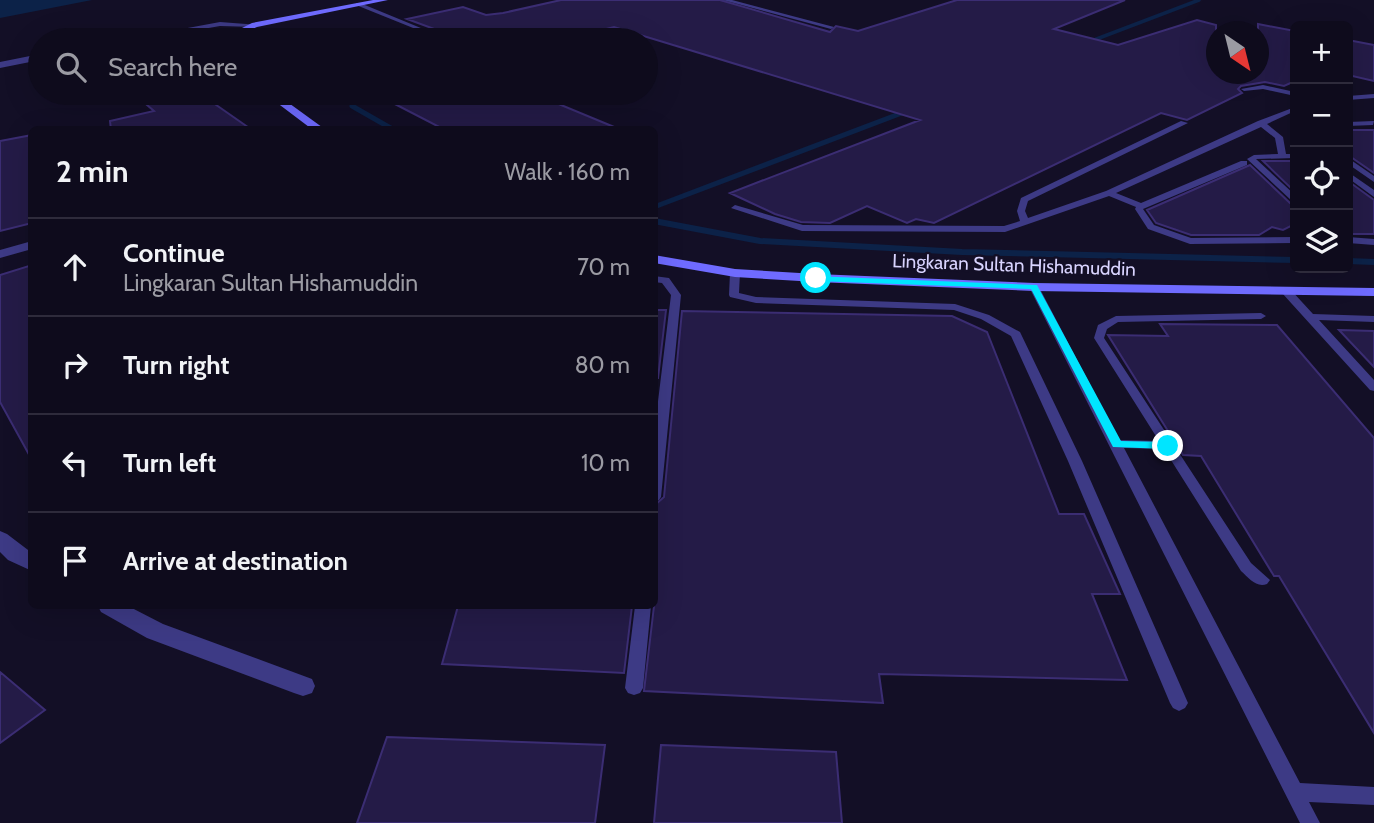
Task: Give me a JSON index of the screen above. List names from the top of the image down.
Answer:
{
  "streets": {
    "street": ["Lingkaran Sultan Hishamuddin"]
  },
  "north": "bottom right",
  "page": {
    "map_buttons": ["+", "−"],
    "search": "Search here",
    "heading": ["2 min", "Walk · 160 m"],
    "list": [
      ["Continue", "Lingkaran Sultan Hishamuddin", "70 m"],
      ["Turn right", "80 m"],
      ["Turn left", "10 m"],
      "Arrive at destination"
    ]
  }
}
